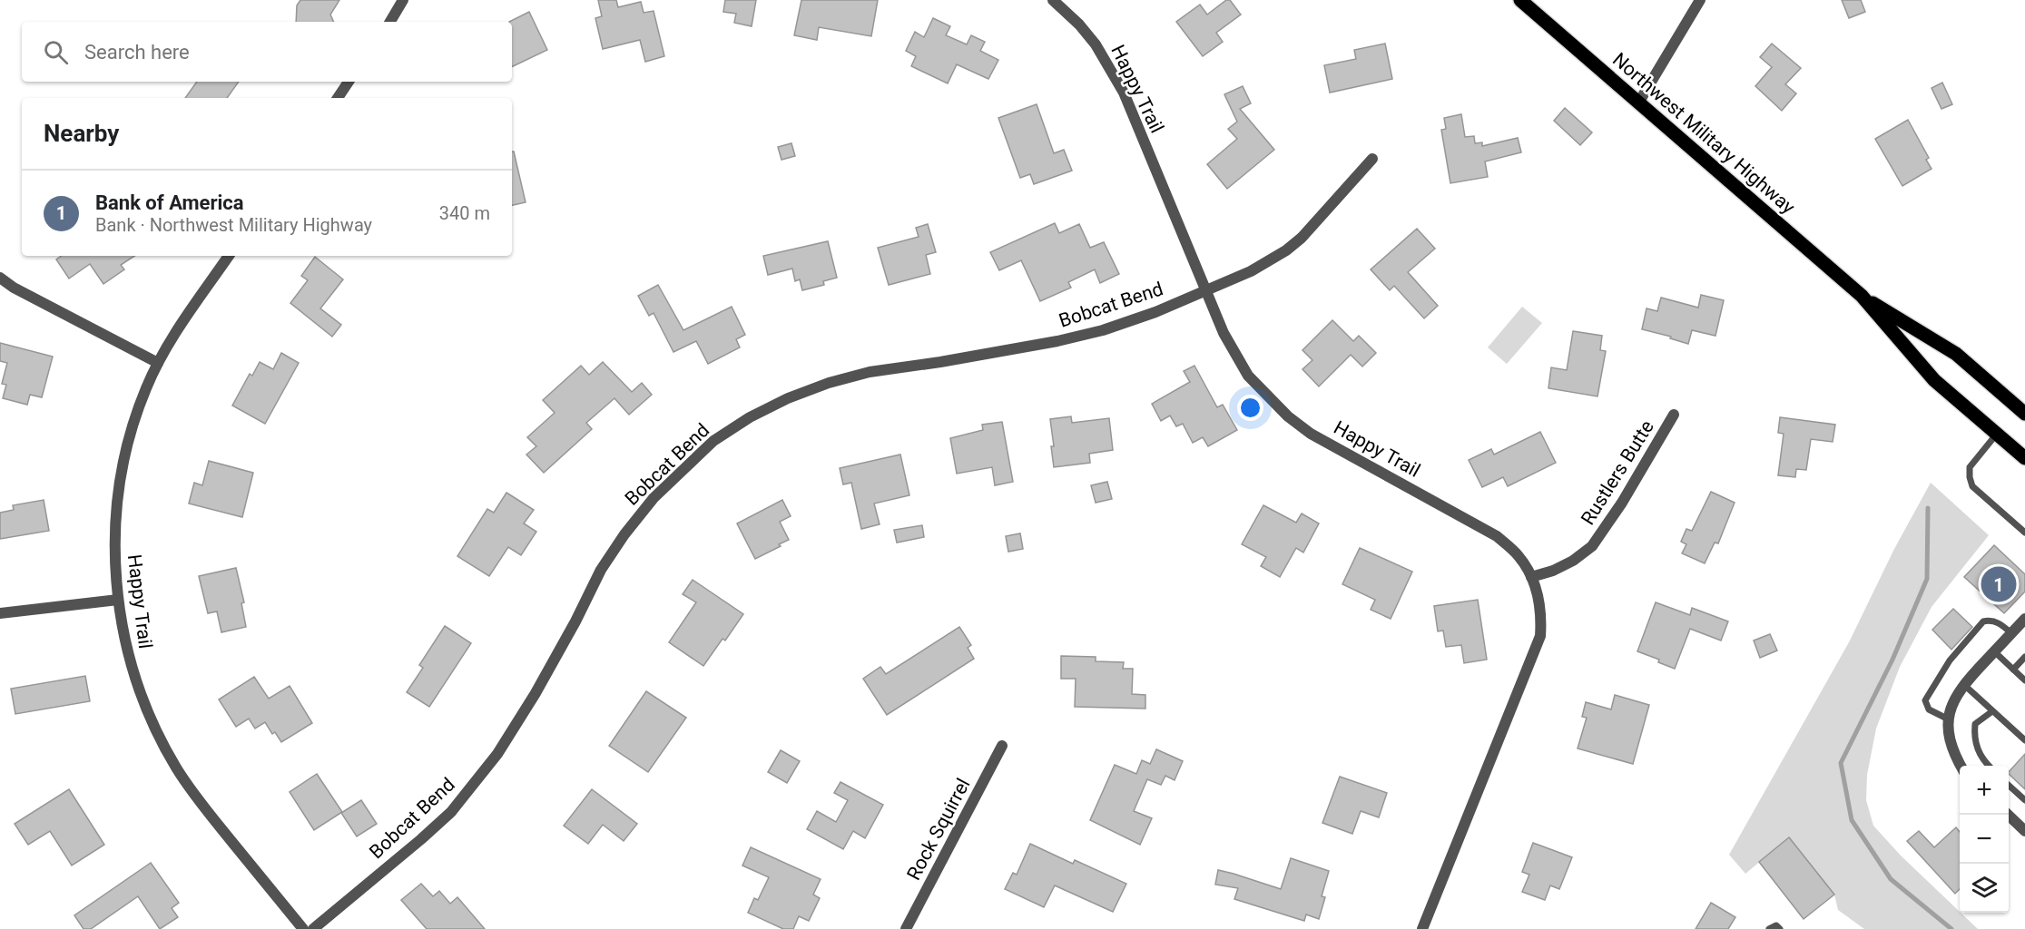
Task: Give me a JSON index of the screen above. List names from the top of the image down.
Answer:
{
  "streets": {
    "main road": ["Northwest Military Highway"],
    "street": [
      "Happy Trail",
      "Bobcat Bend",
      "Rustlers Butte",
      "Rock Squirrel"
    ]
  },
  "crossings": [
    ["Happy Trail", "Bobcat Bend"],
    ["Happy Trail", "Rustlers Butte"]
  ],
  "page": {
    "search": "Search here",
    "heading": "Nearby",
    "list": [
      {
        "mark": "1",
        "name": "Bank of America",
        "note": "Bank · Northwest Military Highway",
        "value": "340 m"
      }
    ],
    "pins": "1",
    "map_buttons": ["+", "−"]
  }
}
